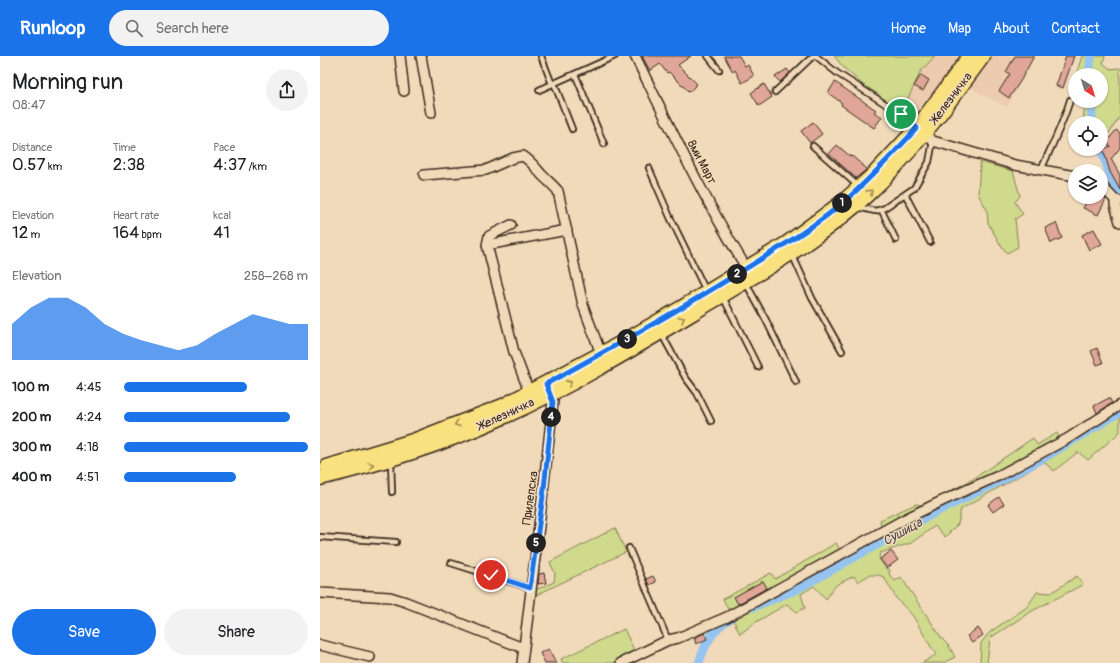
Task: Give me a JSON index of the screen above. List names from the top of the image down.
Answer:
{
  "streets": {
    "main road": ["Железничка"],
    "street": ["8ми Март", "Прилепска"]
  },
  "crossings": [
    ["Железничка", "8ми Март"],
    ["Железничка", "Прилепска"]
  ],
  "water": ["Сушица"],
  "north": "bottom right",
  "page": {
    "header": "Runloop",
    "search": "Search here",
    "nav": [
      "Home",
      "Map",
      "About",
      "Contact"
    ],
    "heading": ["Morning run", "08:47"],
    "stats": [
      ["Distance", "0.57 km"],
      ["Time", "2:38"],
      ["Pace", "4:37 /km"],
      ["Elevation", "12 m"],
      ["Heart rate", "164 bpm"],
      ["kcal", "41"]
    ],
    "pins": [
      "1",
      "2",
      "3",
      "4",
      "5"
    ],
    "chart": ["Elevation", "258–268 m"],
    "list": [
      {
        "name": "100 m",
        "note": "4:45"
      },
      {
        "name": "200 m",
        "note": "4:24"
      },
      {
        "name": "300 m",
        "note": "4:18"
      },
      {
        "name": "400 m",
        "note": "4:51"
      }
    ],
    "buttons": ["Save", "Share"]
  }
}
